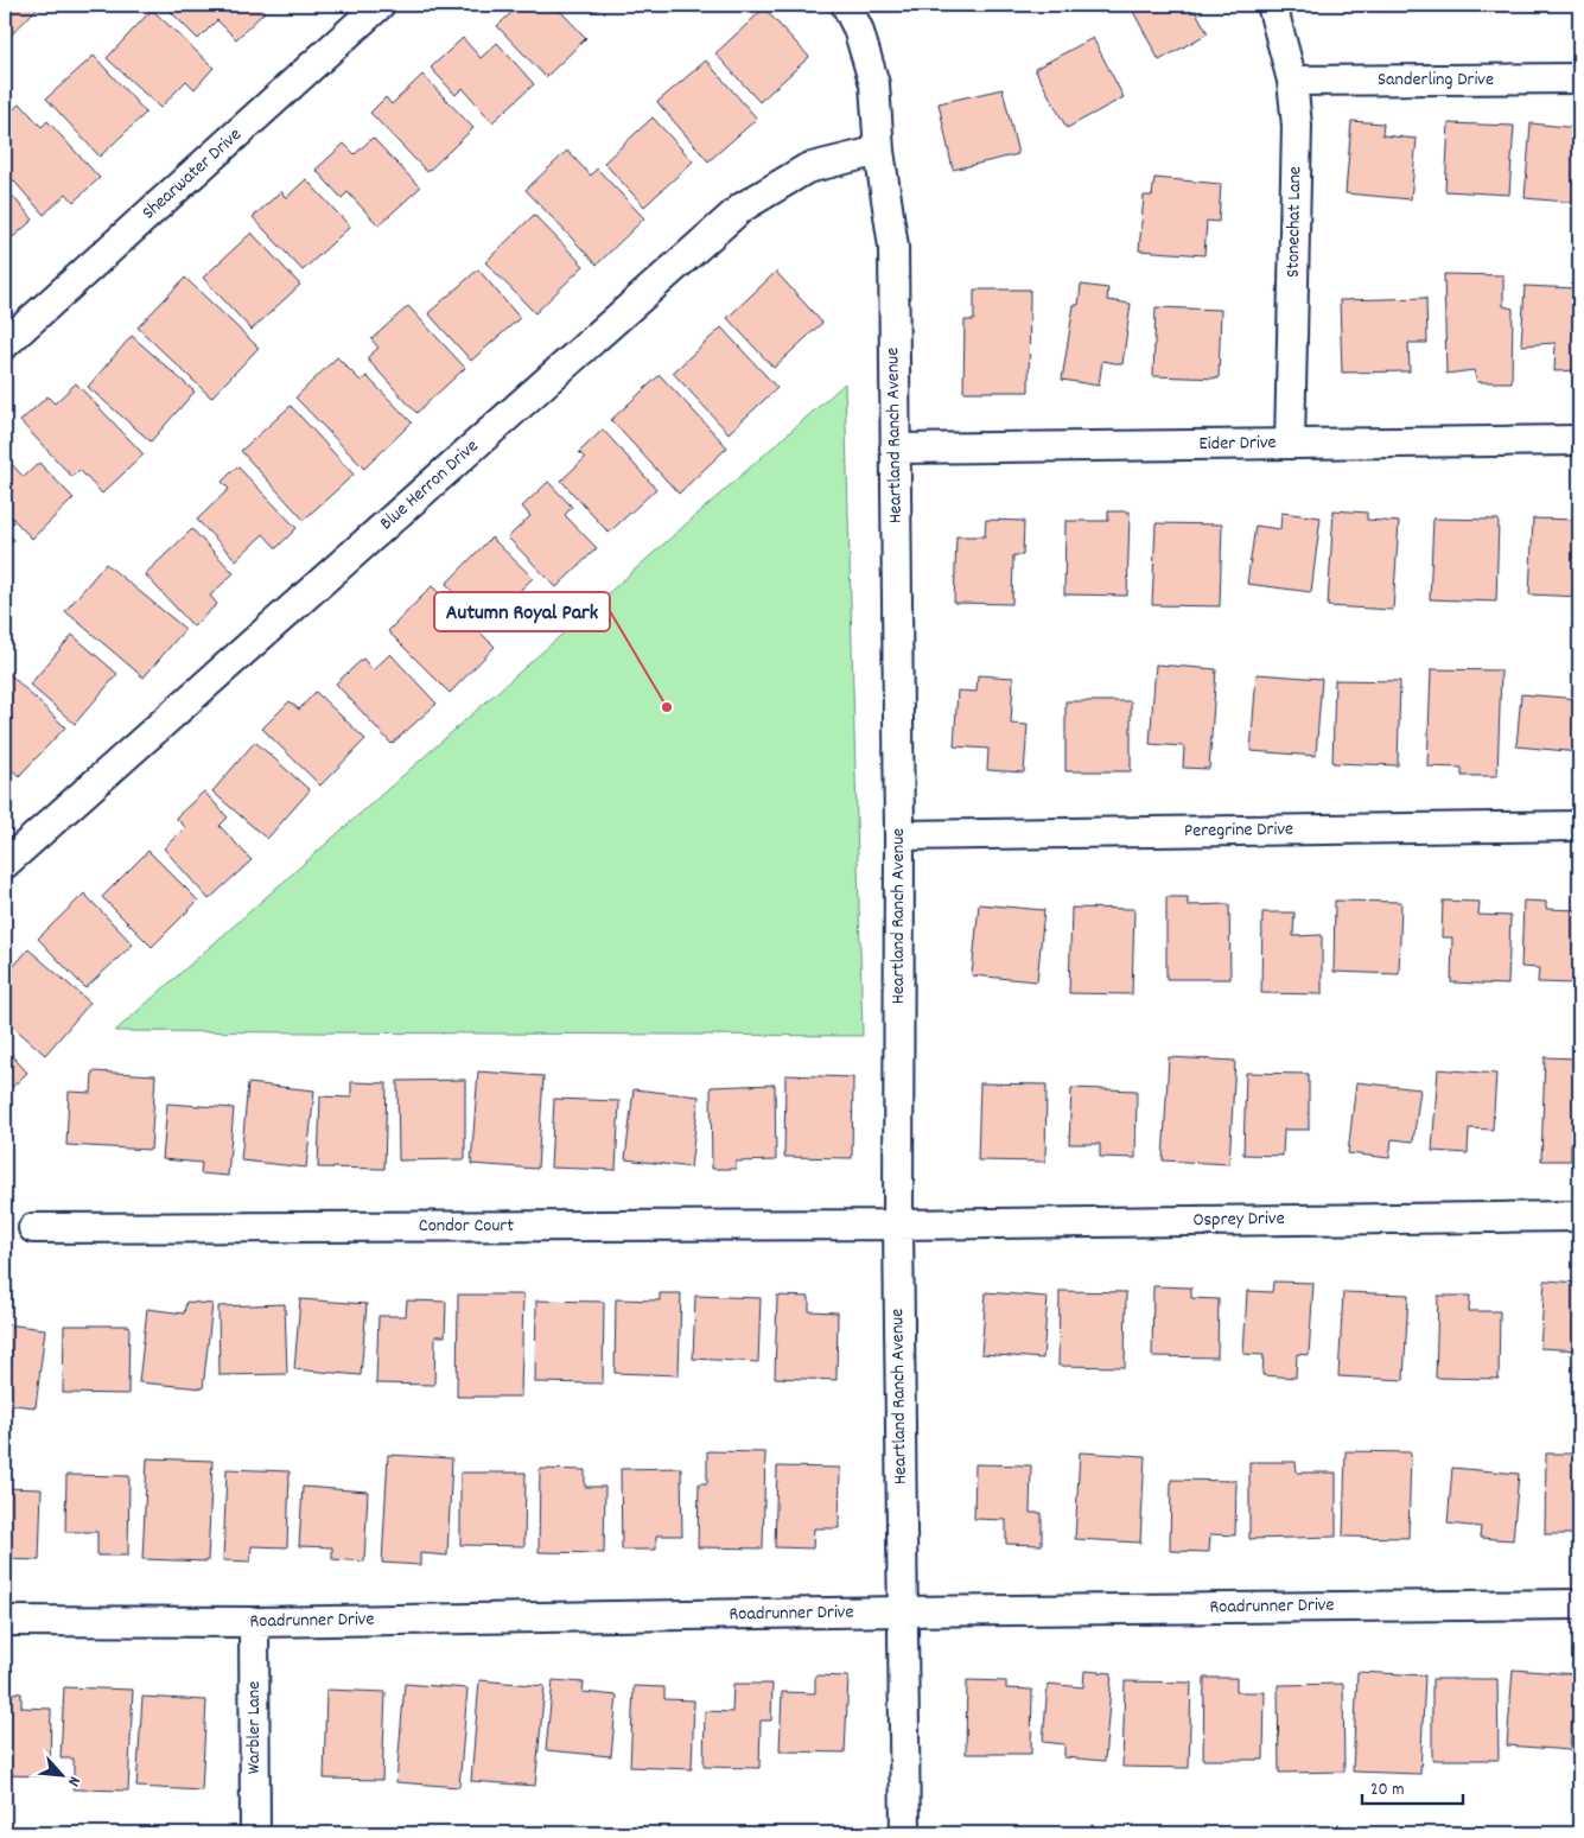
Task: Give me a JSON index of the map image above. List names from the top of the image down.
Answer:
{
  "streets": {
    "street": [
      "Sanderling Drive",
      "Shearwater Drive",
      "Stonechat Lane",
      "Heartland Ranch Avenue",
      "Eider Drive",
      "Blue Herron Drive",
      "Peregrine Drive",
      "Osprey Drive",
      "Condor Court",
      "Roadrunner Drive",
      "Warbler Lane"
    ]
  },
  "crossings": [
    ["Sanderling Drive", "Stonechat Lane"],
    ["Stonechat Lane", "Eider Drive"],
    ["Heartland Ranch Avenue", "Eider Drive"],
    ["Heartland Ranch Avenue", "Blue Herron Drive"],
    ["Heartland Ranch Avenue", "Peregrine Drive"],
    ["Heartland Ranch Avenue", "Osprey Drive"],
    ["Heartland Ranch Avenue", "Condor Court"],
    ["Heartland Ranch Avenue", "Roadrunner Drive"],
    ["Osprey Drive", "Condor Court"],
    ["Roadrunner Drive", "Warbler Lane"]
  ],
  "places": ["Autumn Royal Park"],
  "scale_bar": "20 m",
  "north": "bottom right"
}
